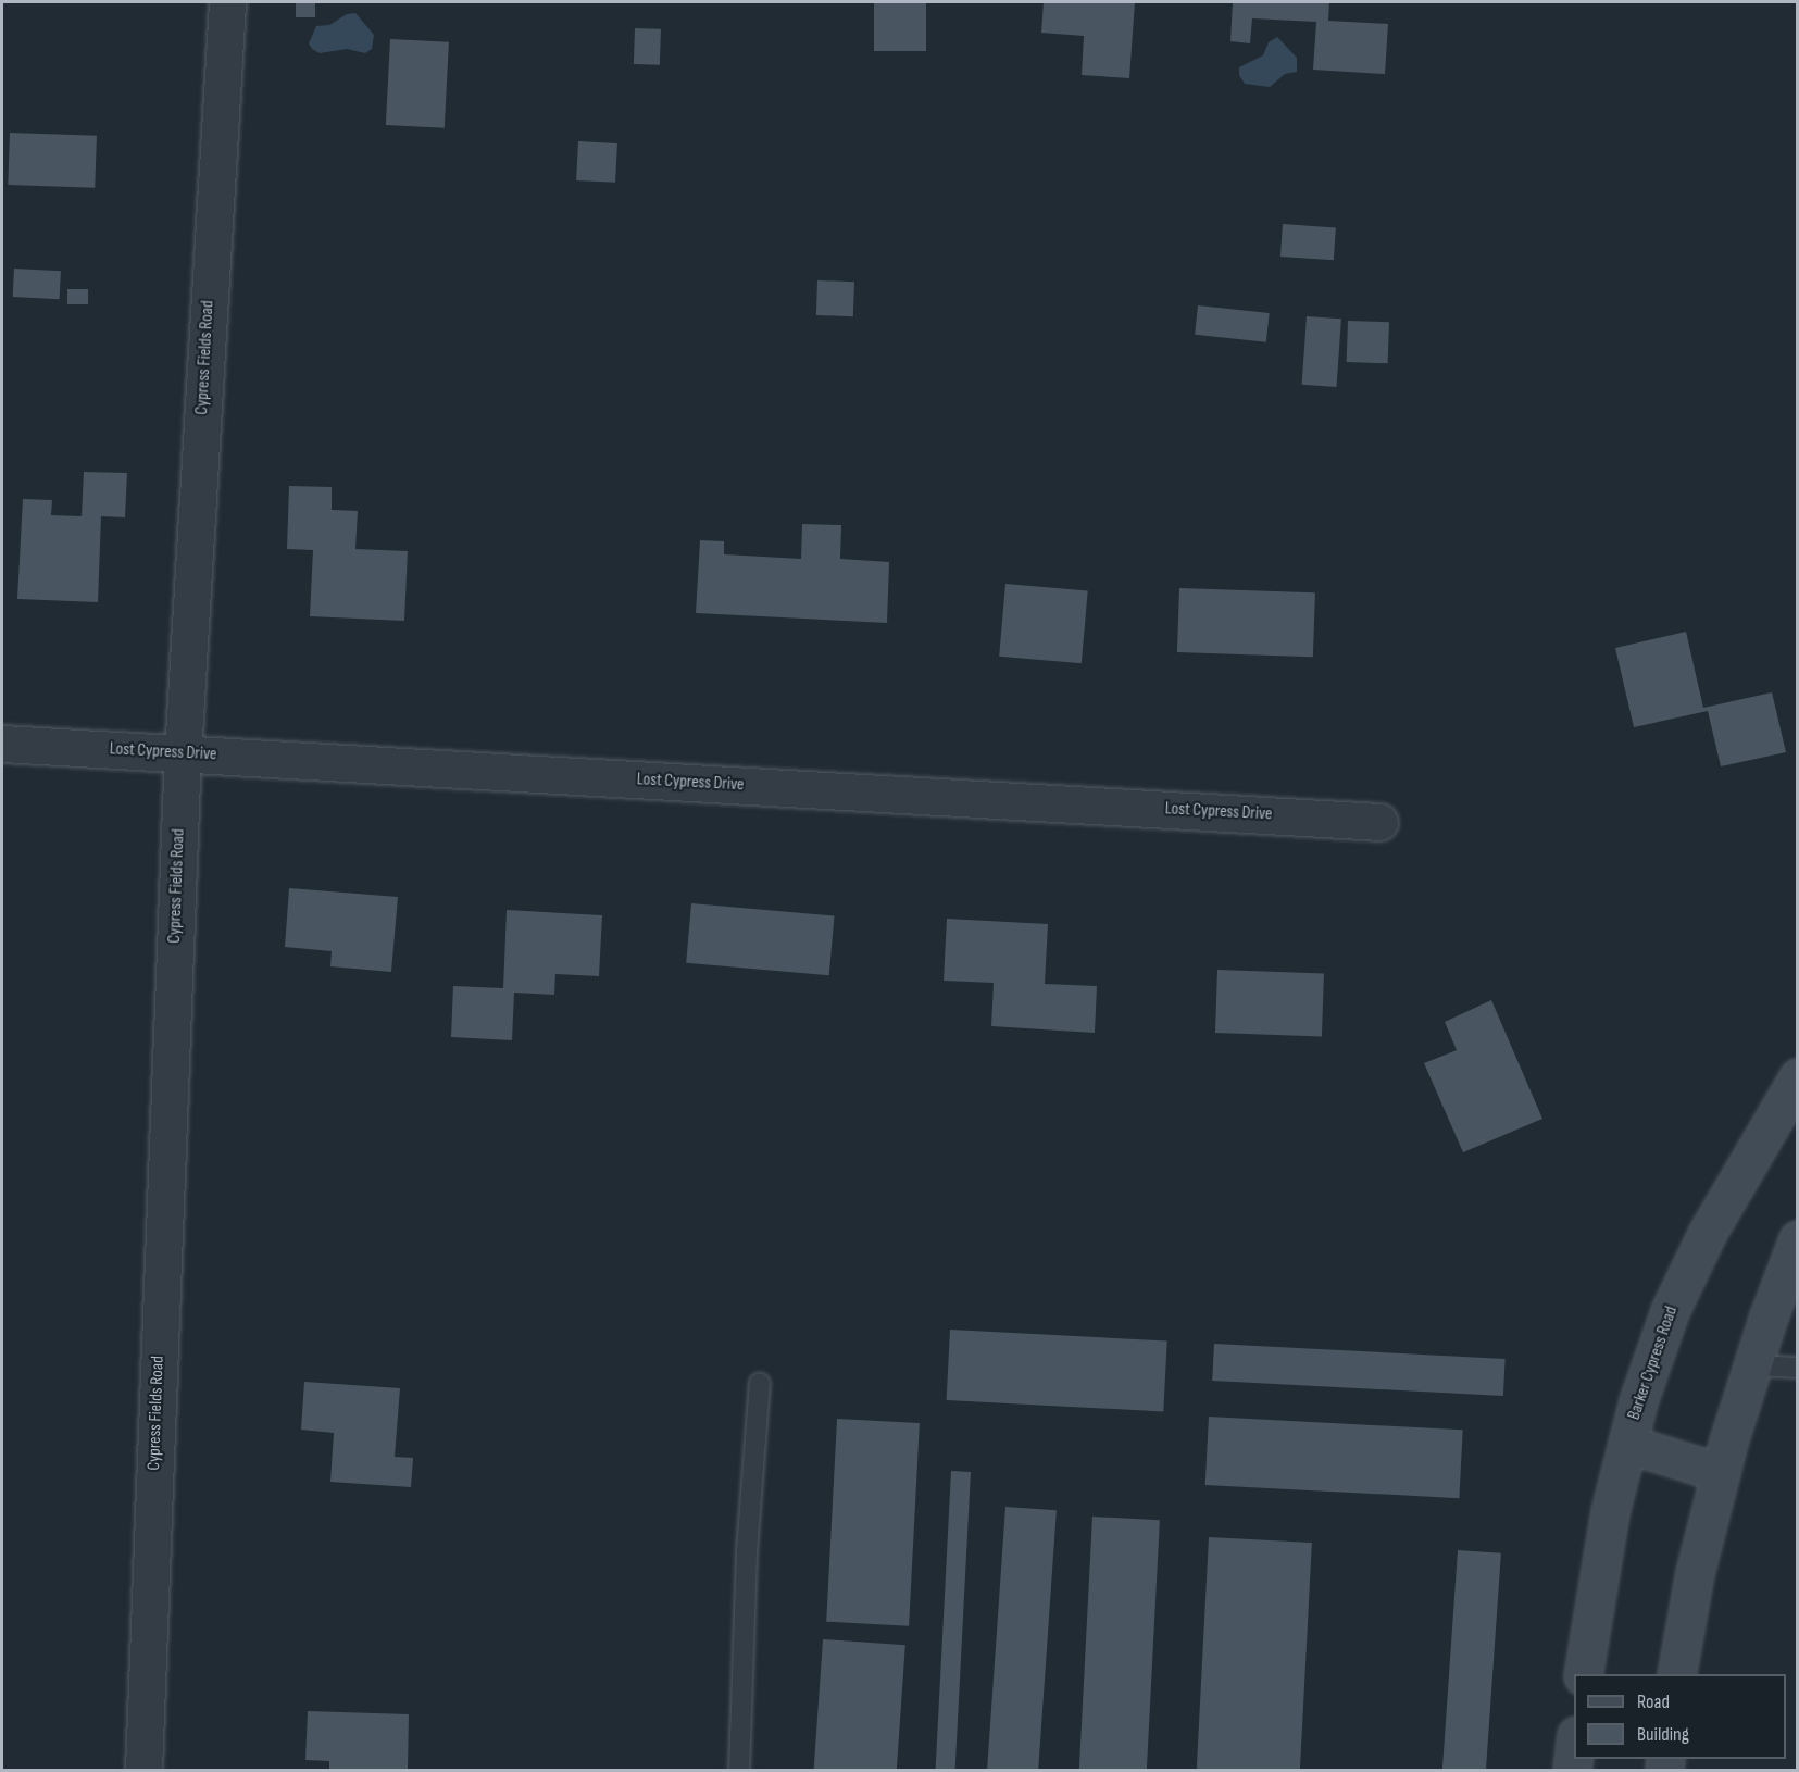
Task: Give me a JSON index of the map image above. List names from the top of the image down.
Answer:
{
  "streets": {
    "street": ["Cypress Fields Road", "Lost Cypress Drive", "Barker Cypress Road"]
  },
  "crossings": [
    ["Cypress Fields Road", "Lost Cypress Drive"]
  ],
  "legend": ["Road", "Building"]
}
